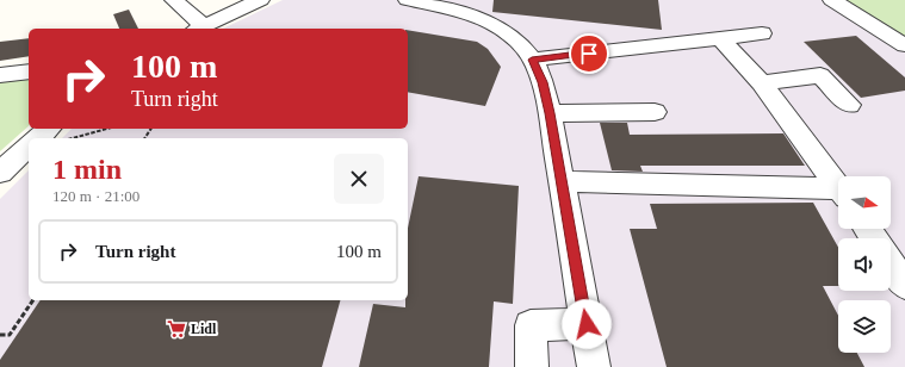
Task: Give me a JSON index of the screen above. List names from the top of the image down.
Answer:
{
  "places": {
    "supermarket": ["Lidl"]
  },
  "north": "right",
  "page": {
    "turn": ["100 m", "Turn right"],
    "heading": ["1 min", "120 m · 21:00"],
    "list": [
      {
        "name": "Turn right",
        "value": "100 m"
      }
    ]
  }
}
